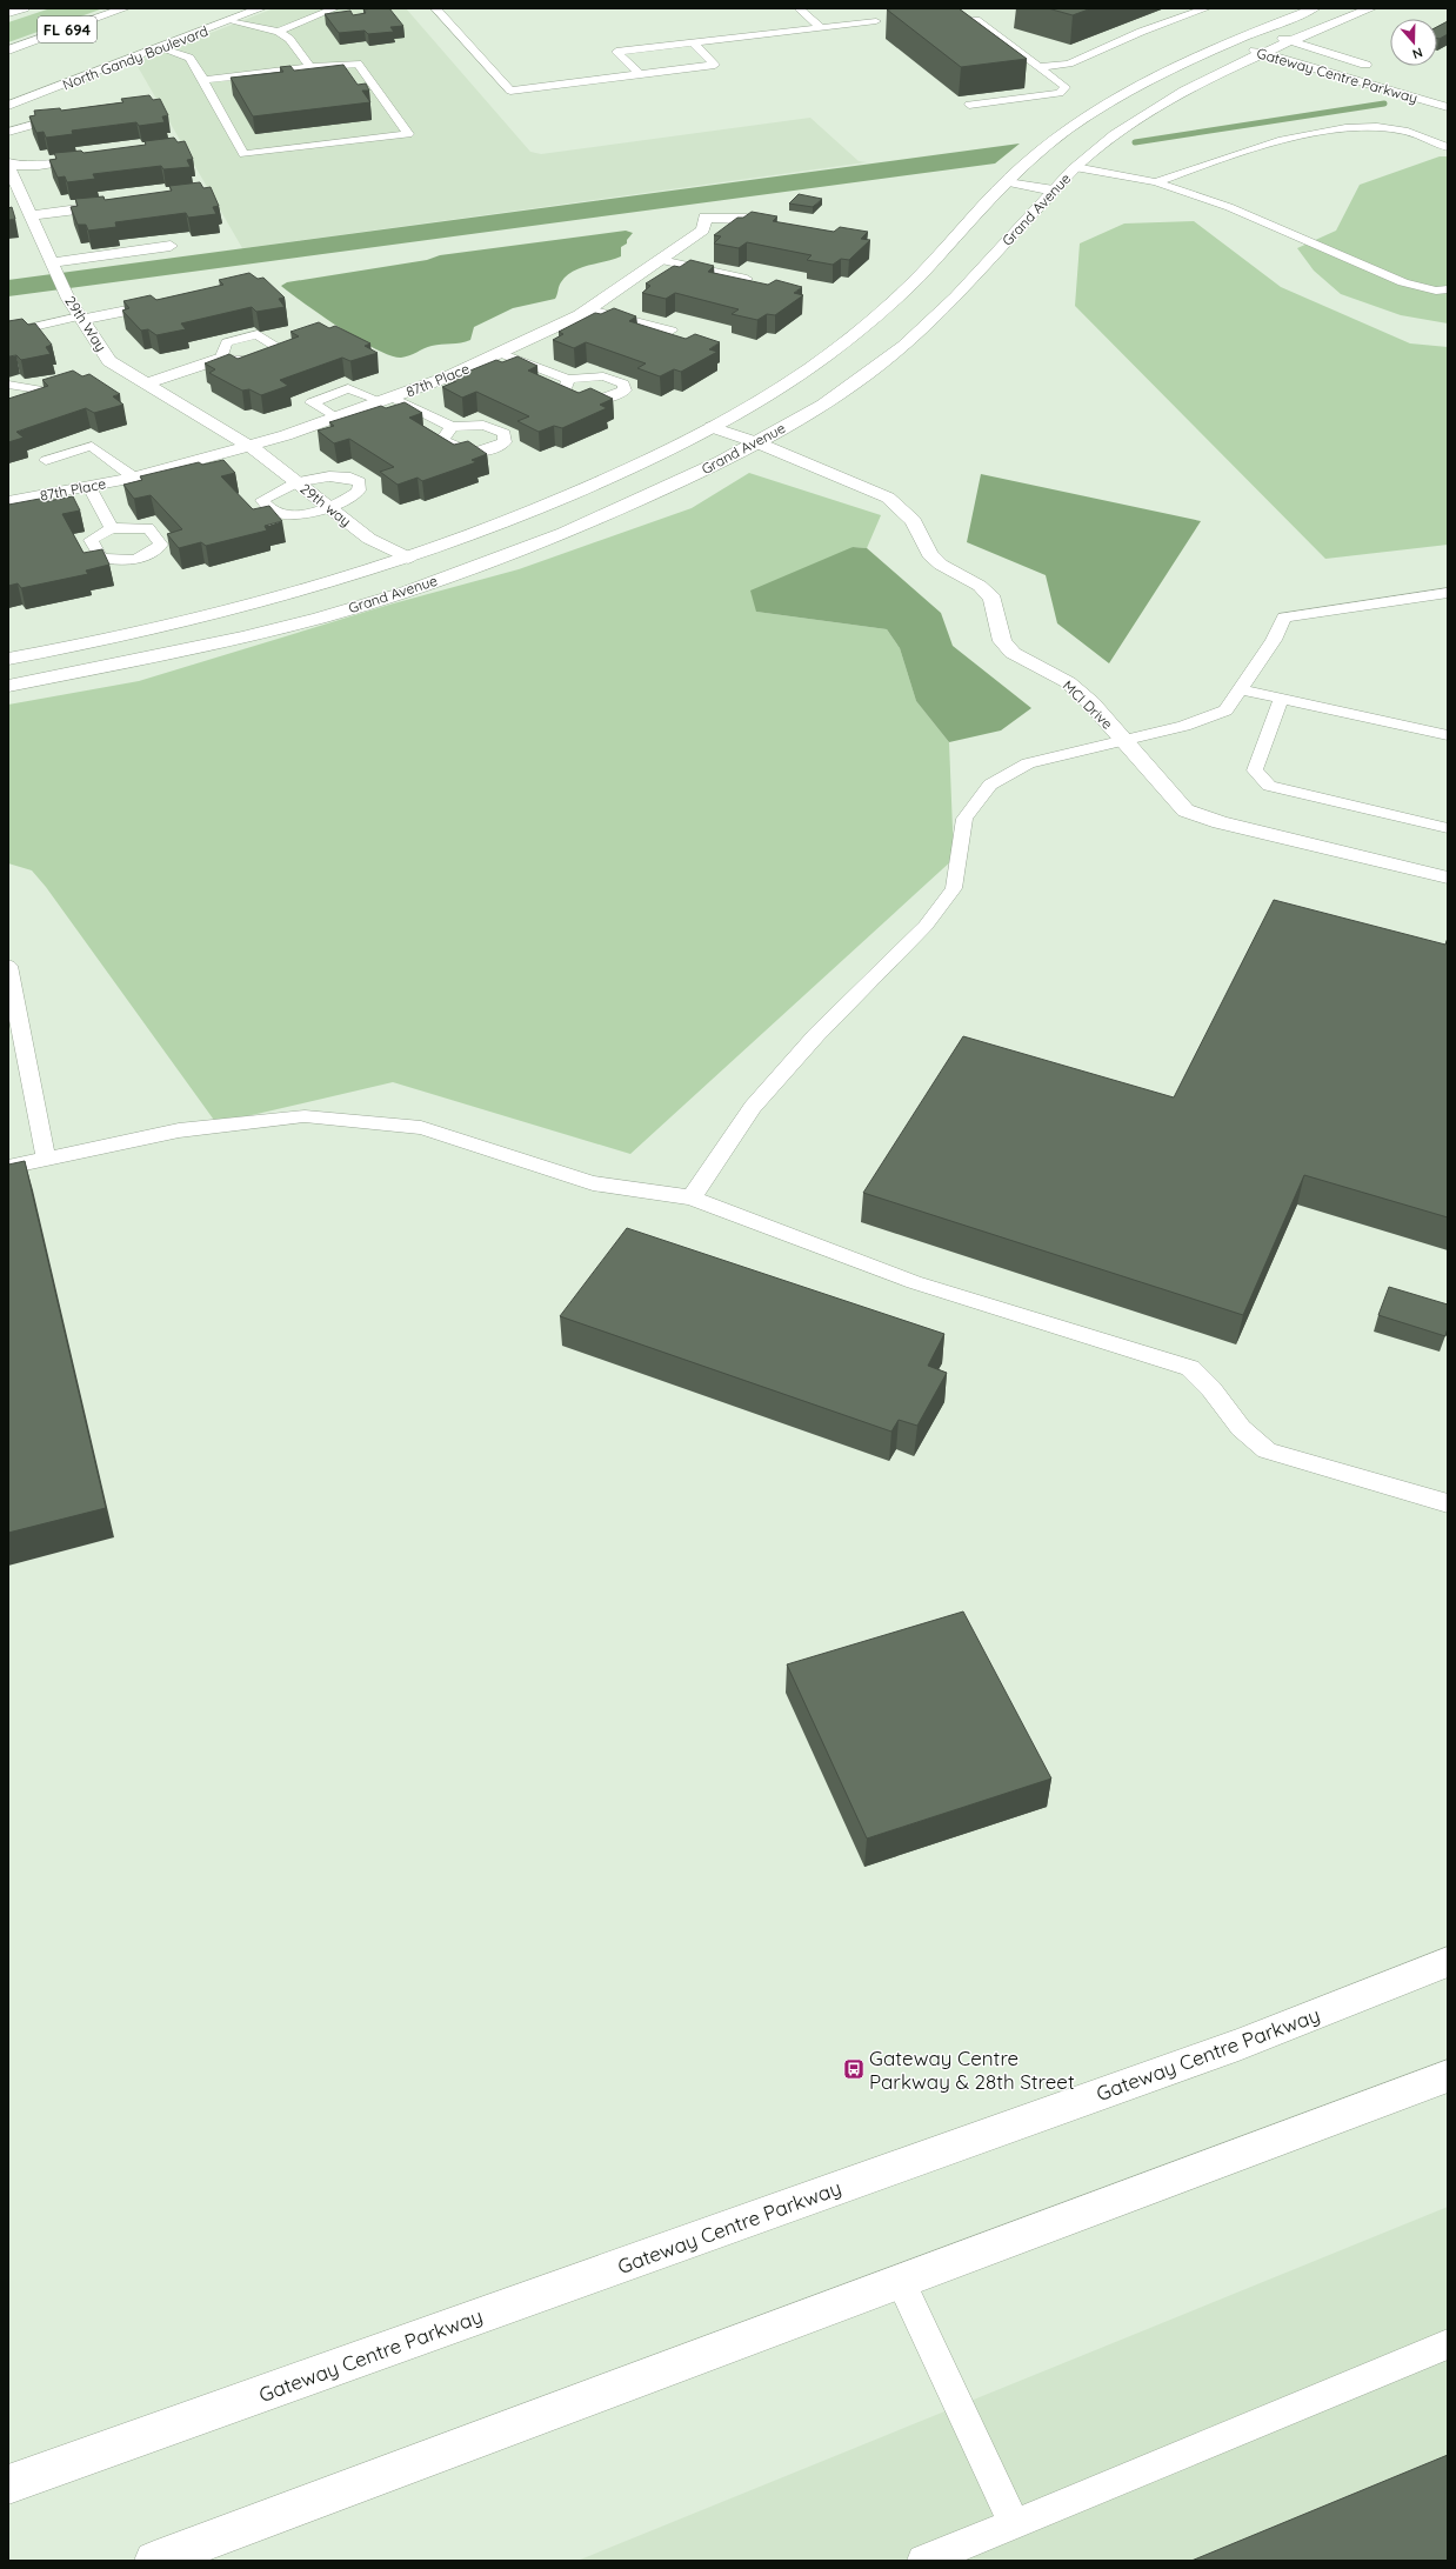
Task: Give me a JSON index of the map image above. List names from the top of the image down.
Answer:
{
  "streets": {
    "main road": [
      "FL 694",
      "North Gandy Boulevard",
      "Gateway Centre Parkway",
      "Grand Avenue",
      "29th Way",
      "87th Place",
      "29th way",
      "MCI Drive"
    ]
  },
  "crossings": [
    ["Gateway Centre Parkway", "Grand Avenue"],
    ["Grand Avenue", "29th way"],
    ["Grand Avenue", "MCI Drive"],
    ["29th Way", "87th Place"],
    ["29th Way", "29th way"],
    ["87th Place", "29th way"]
  ],
  "places": {
    "bus stop": ["Gateway Centre Parkway & 28th Street"]
  },
  "north": "bottom"
}
